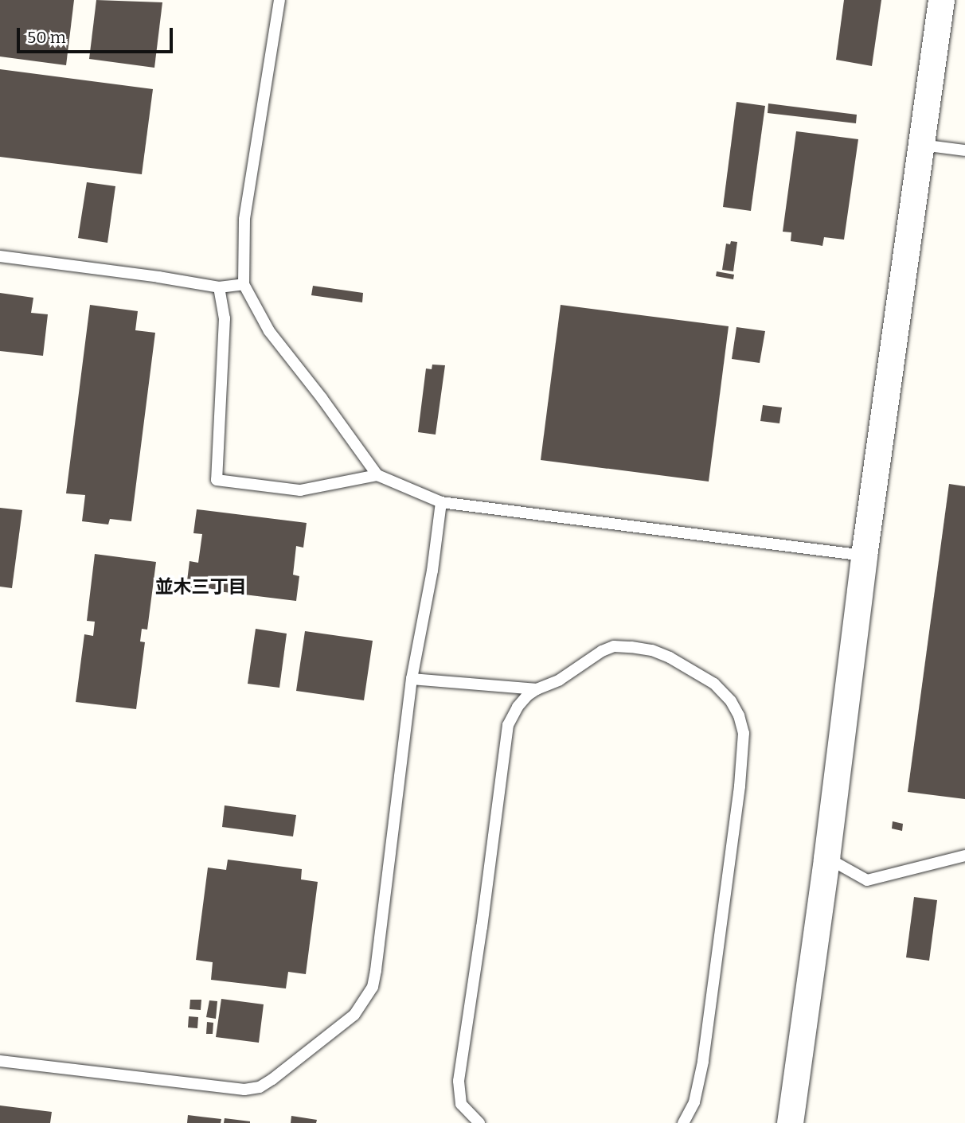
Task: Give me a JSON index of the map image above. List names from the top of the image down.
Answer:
{
  "districts": ["並木三丁目"],
  "scale_bar": "50 m"
}
